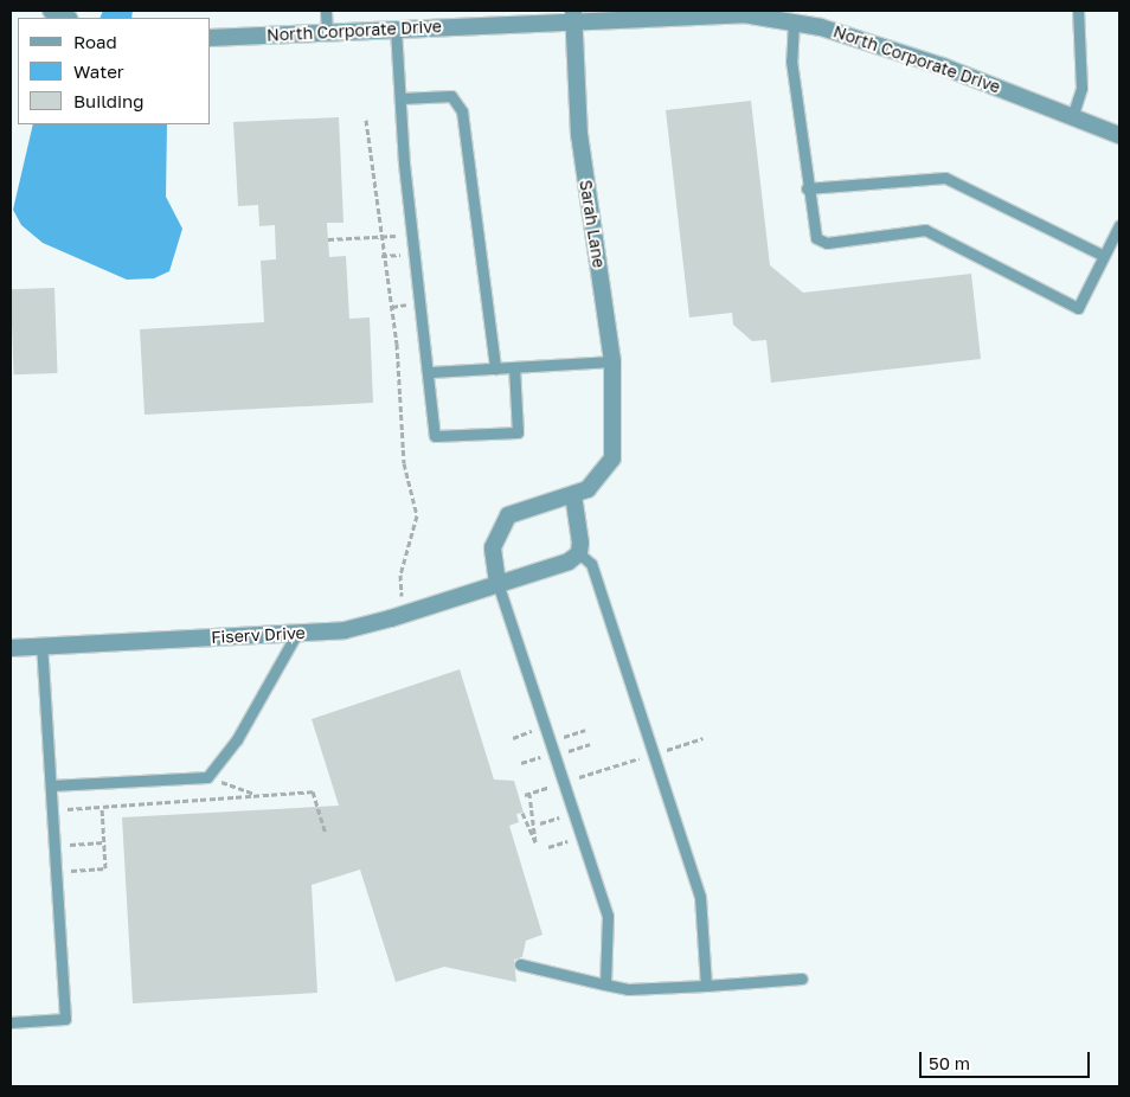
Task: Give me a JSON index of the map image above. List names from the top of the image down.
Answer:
{
  "streets": {
    "street": ["North Corporate Drive", "Sarah Lane", "Fiserv Drive"]
  },
  "crossings": [
    ["North Corporate Drive", "Sarah Lane"]
  ],
  "legend": ["Road", "Water", "Building"],
  "scale_bar": "50 m"
}
